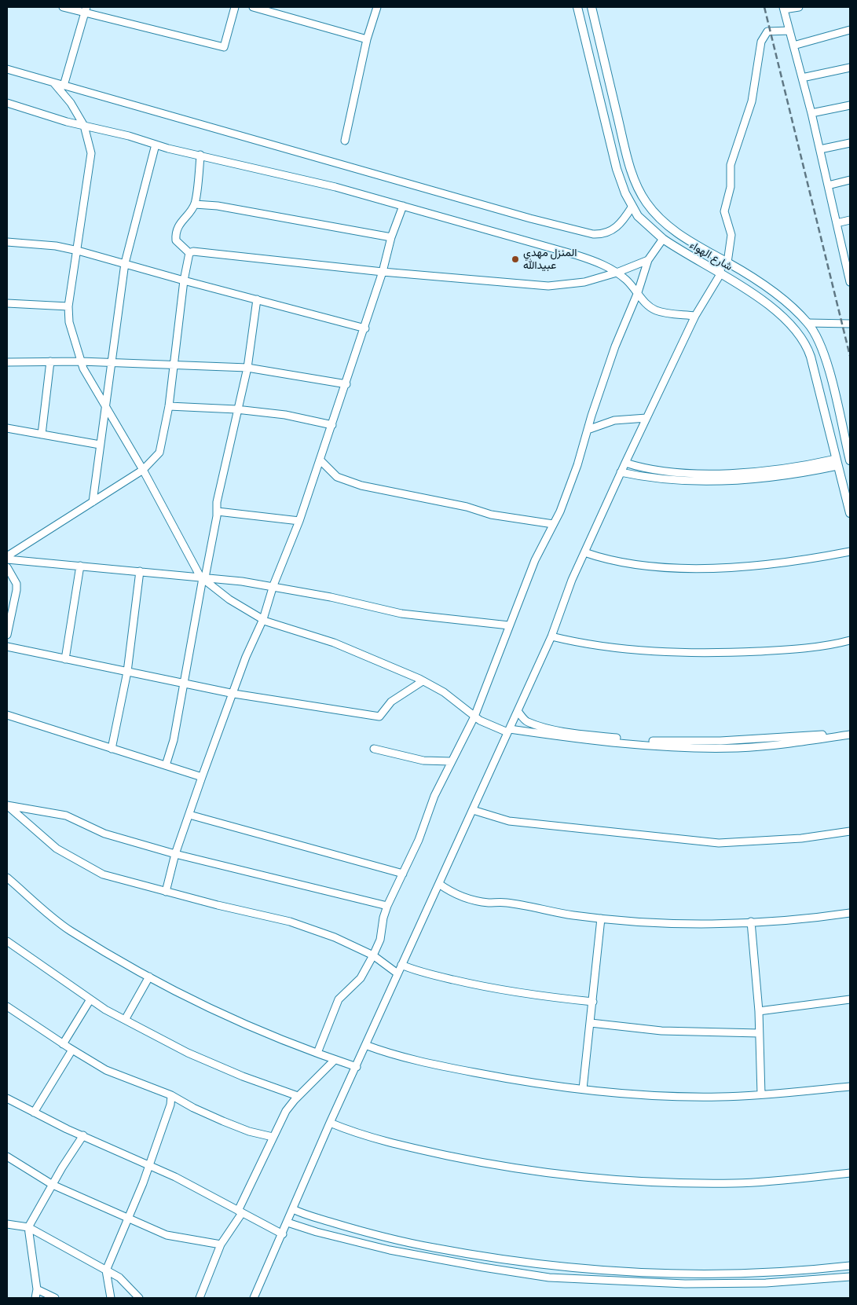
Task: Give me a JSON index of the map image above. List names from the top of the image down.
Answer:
{
  "streets": {
    "main road": ["شارع الهواء"]
  },
  "places": ["المنزل مهدي عبيدالله"]
}
